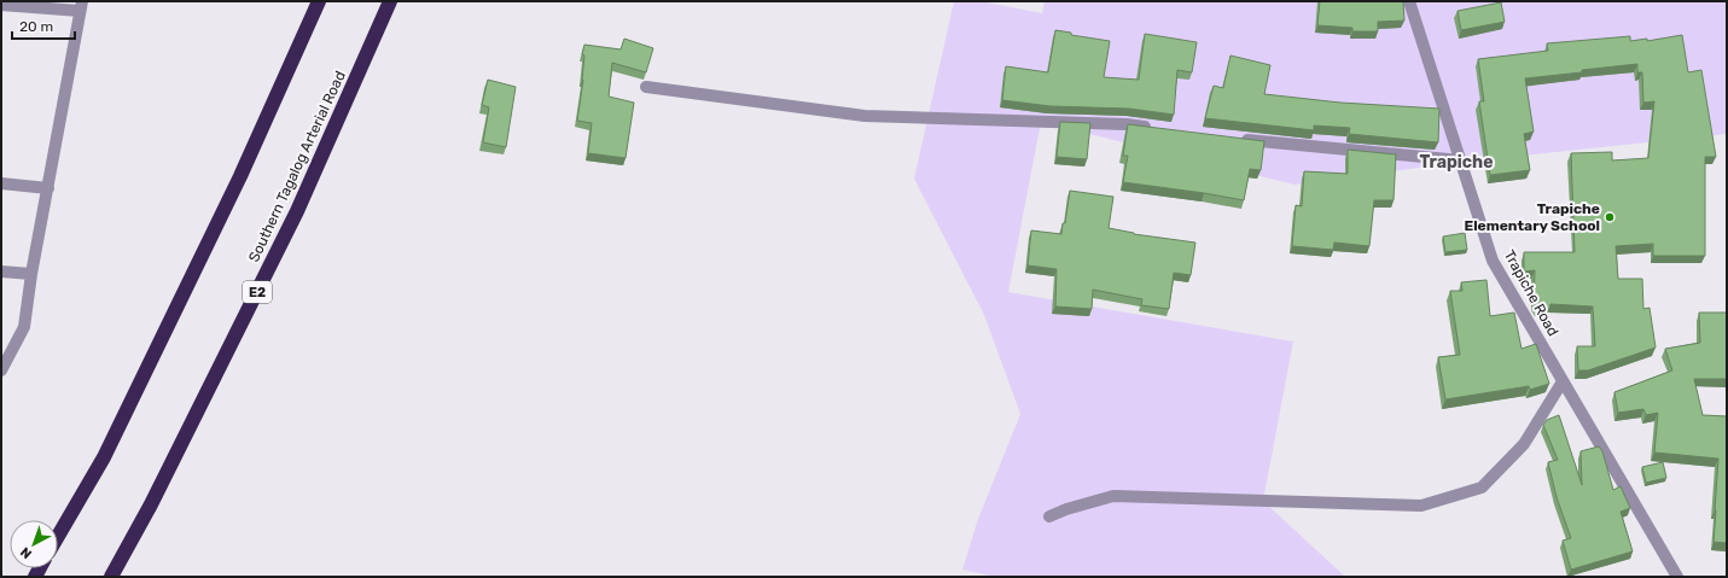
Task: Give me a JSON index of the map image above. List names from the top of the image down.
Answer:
{
  "streets": {
    "highway": ["Southern Tagalog Arterial Road", "E2"],
    "street": ["Trapiche Road"]
  },
  "districts": ["Trapiche"],
  "places": ["Trapiche Elementary School"],
  "scale_bar": "20 m",
  "north": "bottom left"
}
